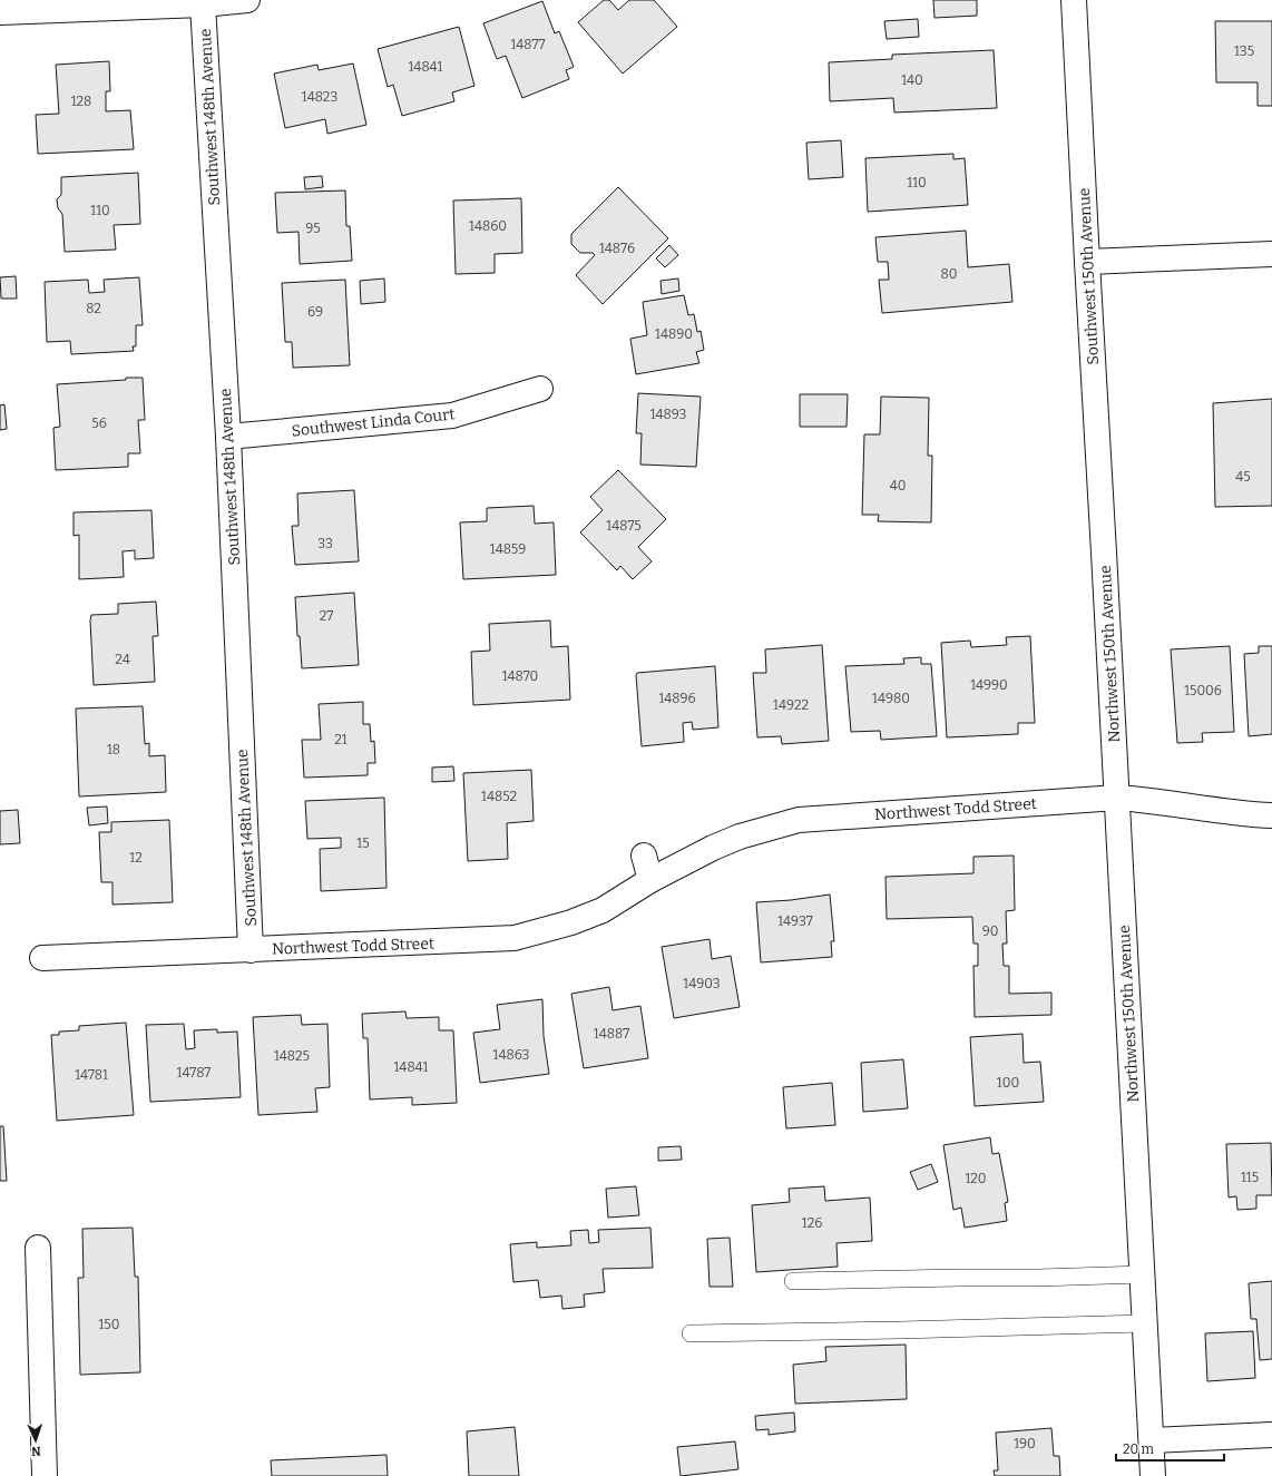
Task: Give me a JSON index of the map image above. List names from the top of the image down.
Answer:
{
  "streets": {
    "street": [
      "Southwest 148th Avenue",
      "Southwest 150th Avenue",
      "Southwest Linda Court",
      "Northwest 150th Avenue",
      "Northwest Todd Street"
    ]
  },
  "crossings": [
    ["Southwest 148th Avenue", "Southwest Linda Court"],
    ["Southwest 148th Avenue", "Northwest Todd Street"],
    ["Southwest 150th Avenue", "Northwest 150th Avenue"],
    ["Northwest 150th Avenue", "Northwest Todd Street"]
  ],
  "house_numbers": [
    "14877",
    "135",
    "14841",
    "140",
    "14823",
    "128",
    "110",
    "110",
    "14860",
    "95",
    "14876",
    "80",
    "82",
    "69",
    "14890",
    "14893",
    "56",
    "45",
    "40",
    "14875",
    "33",
    "14859",
    "27",
    "24",
    "14870",
    "14990",
    "15006",
    "14896",
    "14980",
    "14922",
    "21",
    "18",
    "14852",
    "15",
    "12",
    "14937",
    "90",
    "14903",
    "14887",
    "14863",
    "14825",
    "14841",
    "14787",
    "14781",
    "100",
    "115",
    "120",
    "126",
    "150",
    "190"
  ],
  "scale_bar": "20 m",
  "north": "bottom"
}
